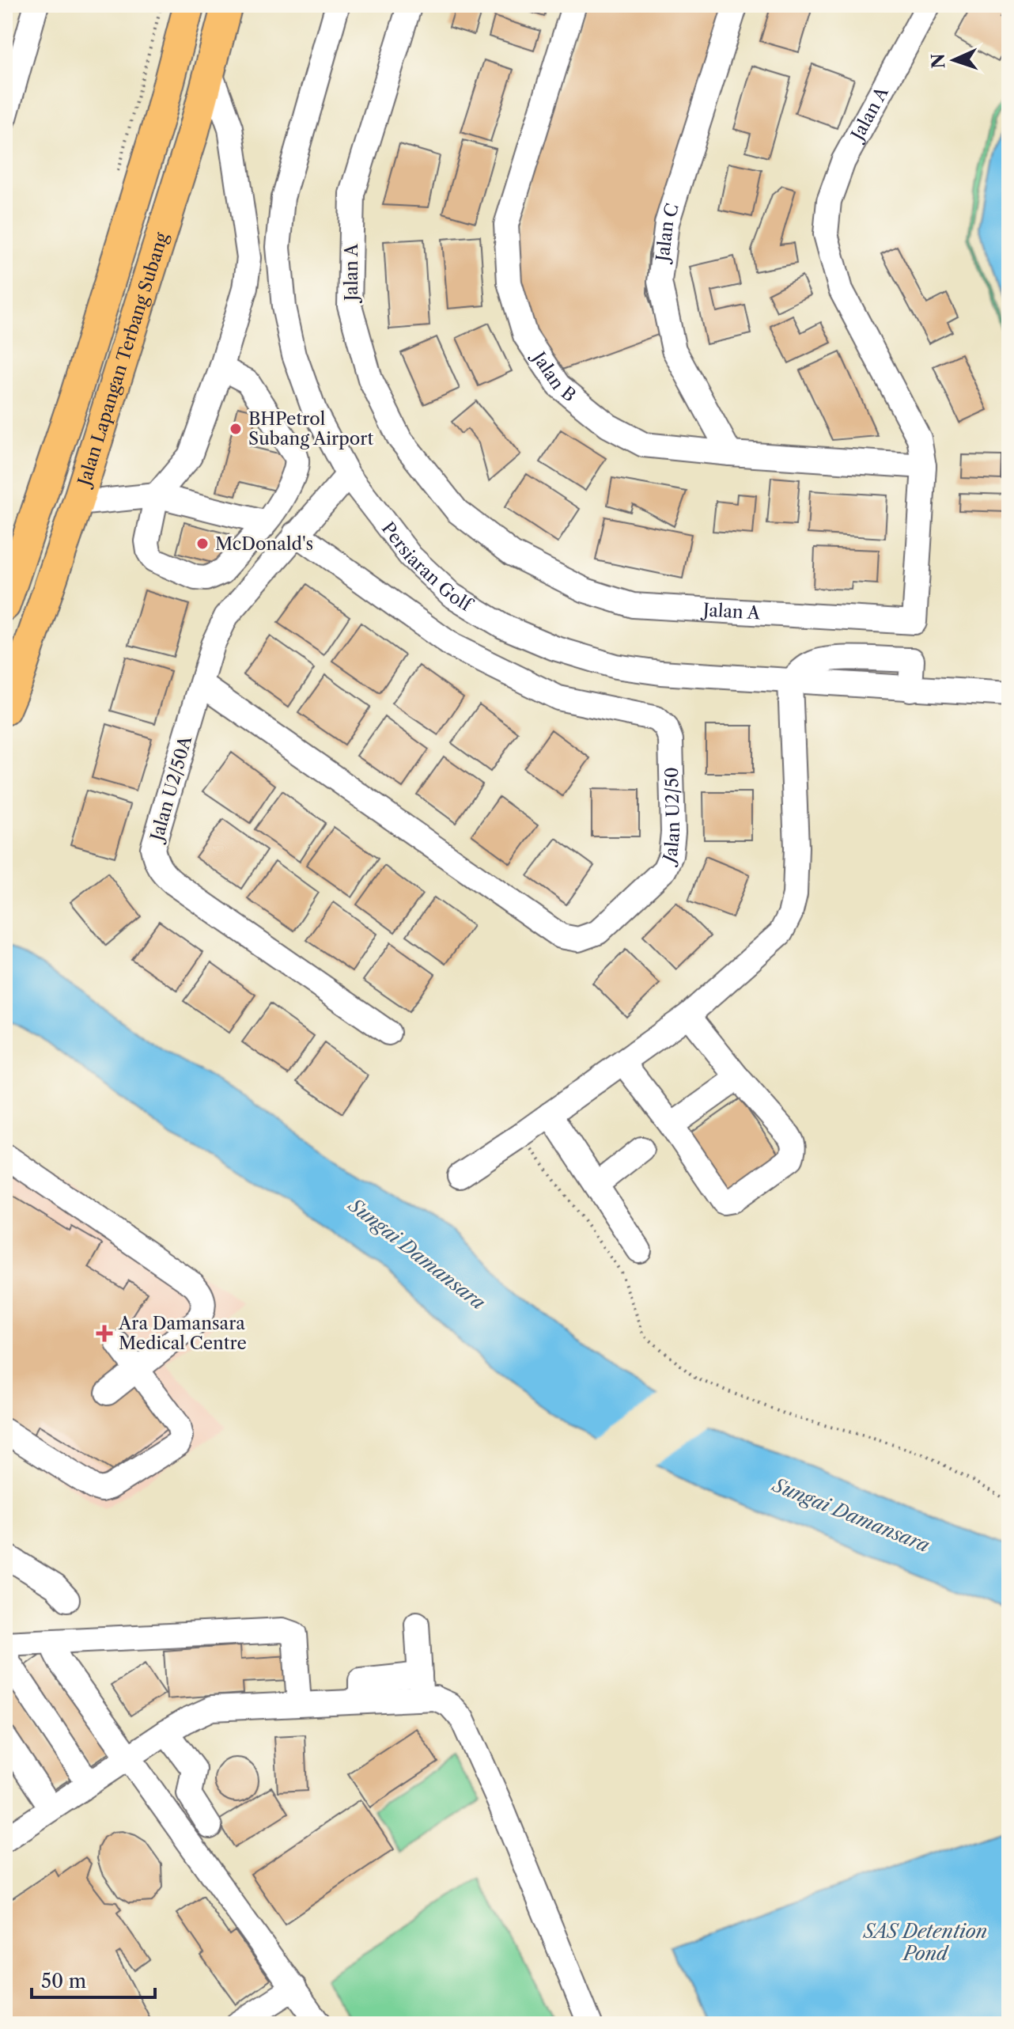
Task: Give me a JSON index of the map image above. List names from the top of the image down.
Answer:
{
  "streets": {
    "main road": ["Jalan Lapangan Terbang Subang"],
    "street": [
      "Jalan A",
      "Jalan C",
      "Jalan B",
      "Persiaran Golf",
      "Jalan U2/50A",
      "Jalan U2/50"
    ]
  },
  "crossings": [
    ["Jalan A", "Jalan B"],
    ["Jalan C", "Jalan B"],
    ["Persiaran Golf", "Jalan U2/50A"],
    ["Jalan U2/50A", "Jalan U2/50"]
  ],
  "water": ["Sungai Damansara", "SAS Detention Pond"],
  "places": {
    "other": ["BHPetrol Subang Airport", "McDonald's"],
    "health": ["Ara Damansara Medical Centre"]
  },
  "scale_bar": "50 m",
  "north": "left"
}
